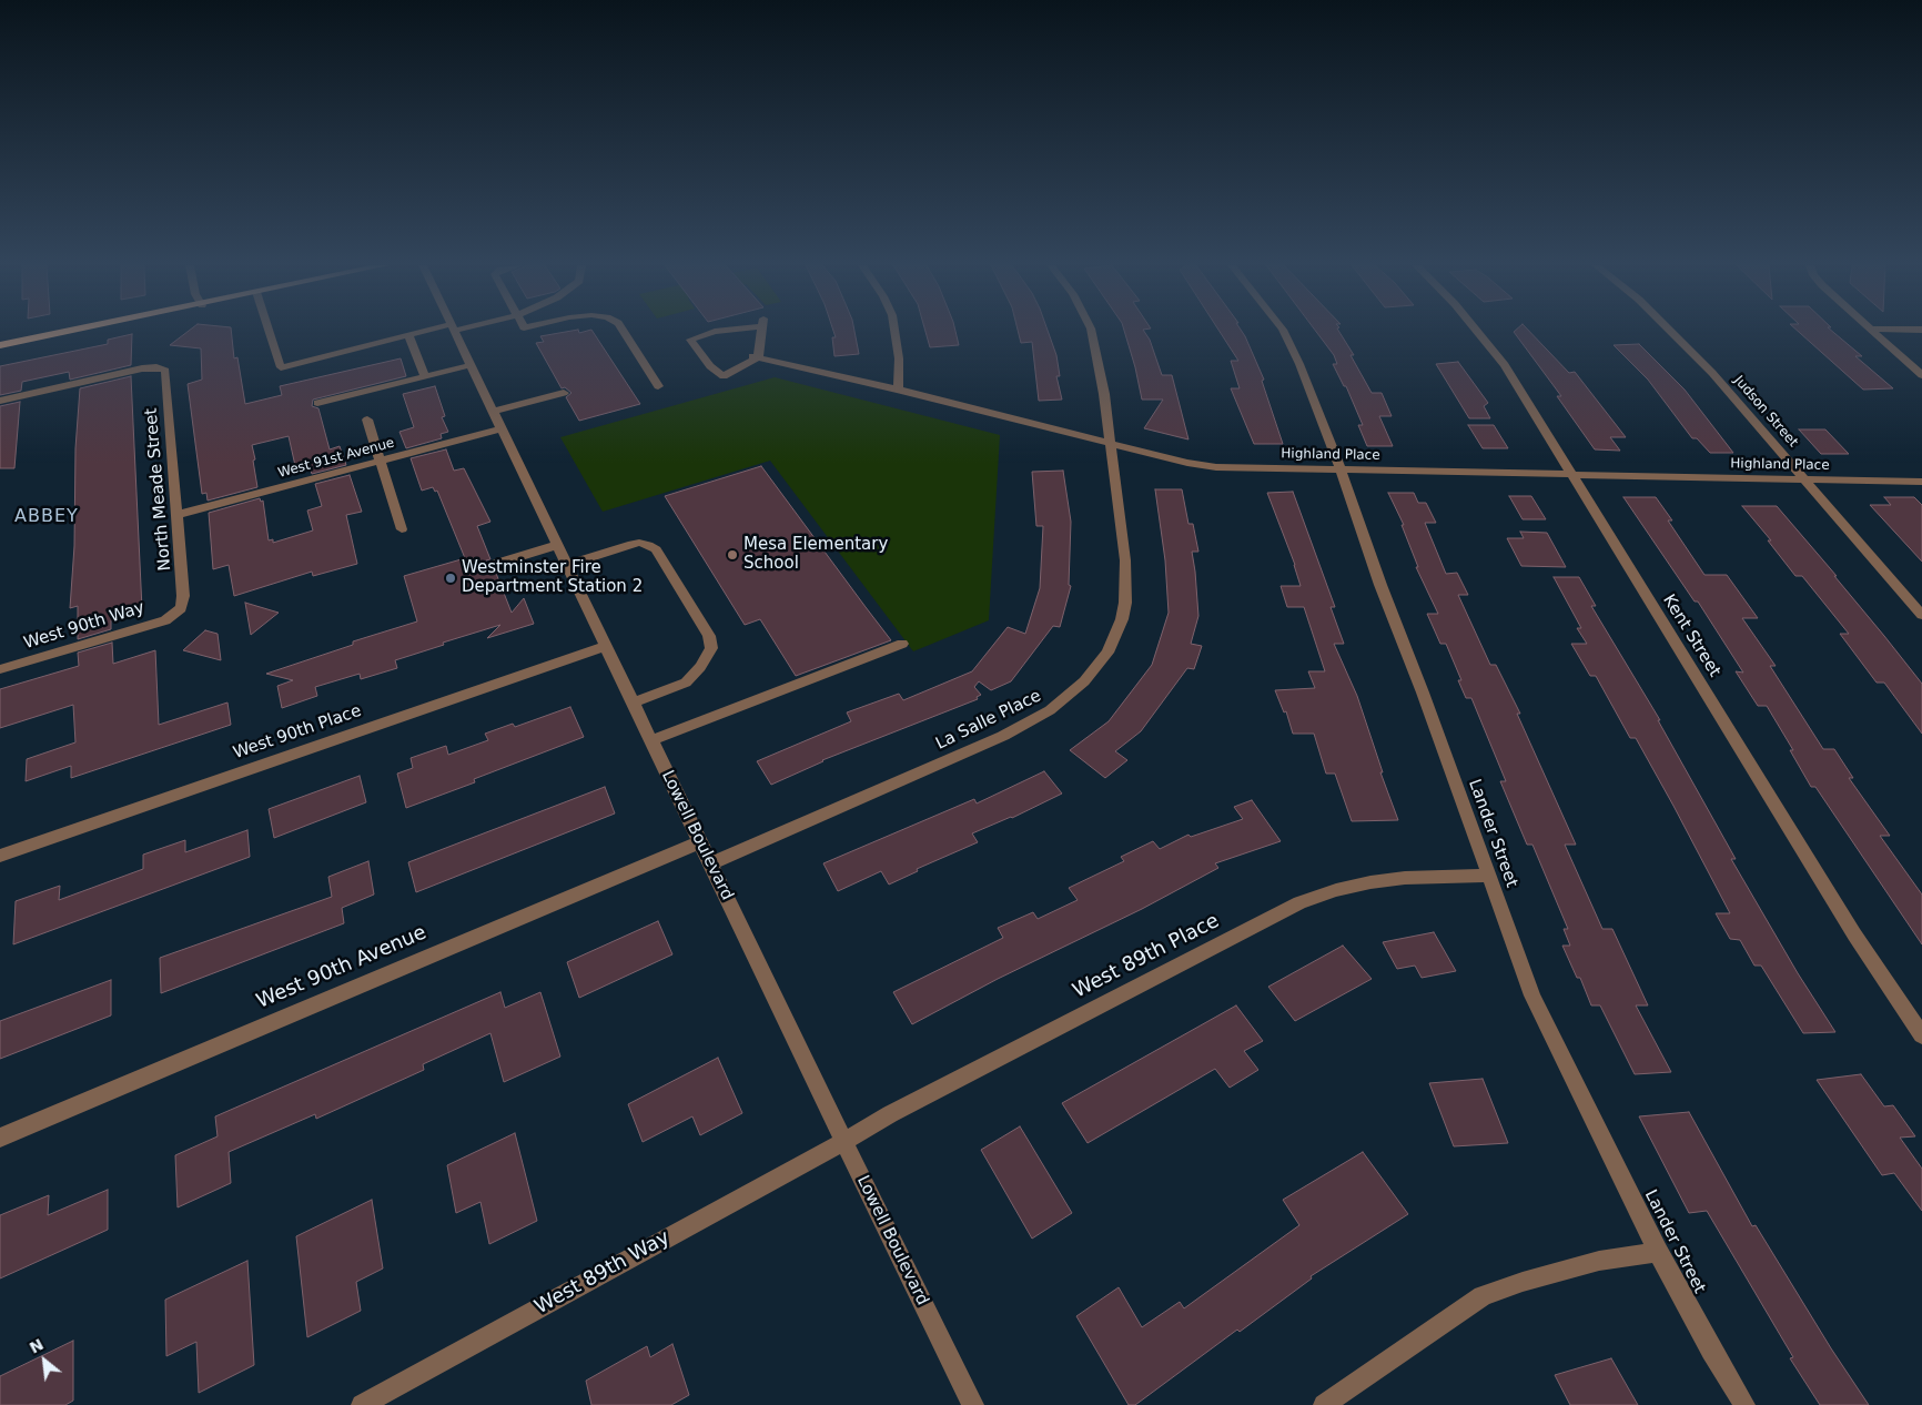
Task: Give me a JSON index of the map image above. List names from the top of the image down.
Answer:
{
  "streets": {
    "street": [
      "Judson Street",
      "Highland Place",
      "West 91st Avenue",
      "North Meade Street",
      "West 90th Way",
      "Kent Street",
      "La Salle Place",
      "West 90th Place",
      "Lander Street",
      "Lowell Boulevard",
      "West 89th Place",
      "West 90th Avenue",
      "West 89th Way"
    ]
  },
  "crossings": [
    ["Judson Street", "Highland Place"],
    ["Highland Place", "Kent Street"],
    ["Highland Place", "La Salle Place"],
    ["Highland Place", "Lander Street"],
    ["West 91st Avenue", "North Meade Street"],
    ["West 91st Avenue", "Lowell Boulevard"],
    ["North Meade Street", "West 90th Way"],
    ["La Salle Place", "Lowell Boulevard"],
    ["West 90th Place", "Lowell Boulevard"],
    ["Lander Street", "West 89th Place"],
    ["Lowell Boulevard", "West 89th Place"],
    ["Lowell Boulevard", "West 90th Avenue"],
    ["Lowell Boulevard", "West 89th Way"],
    ["West 89th Place", "West 89th Way"]
  ],
  "districts": ["ABBEY"],
  "places": ["Mesa Elementary School", "Westminster Fire Department Station 2"],
  "north": "top left"
}
